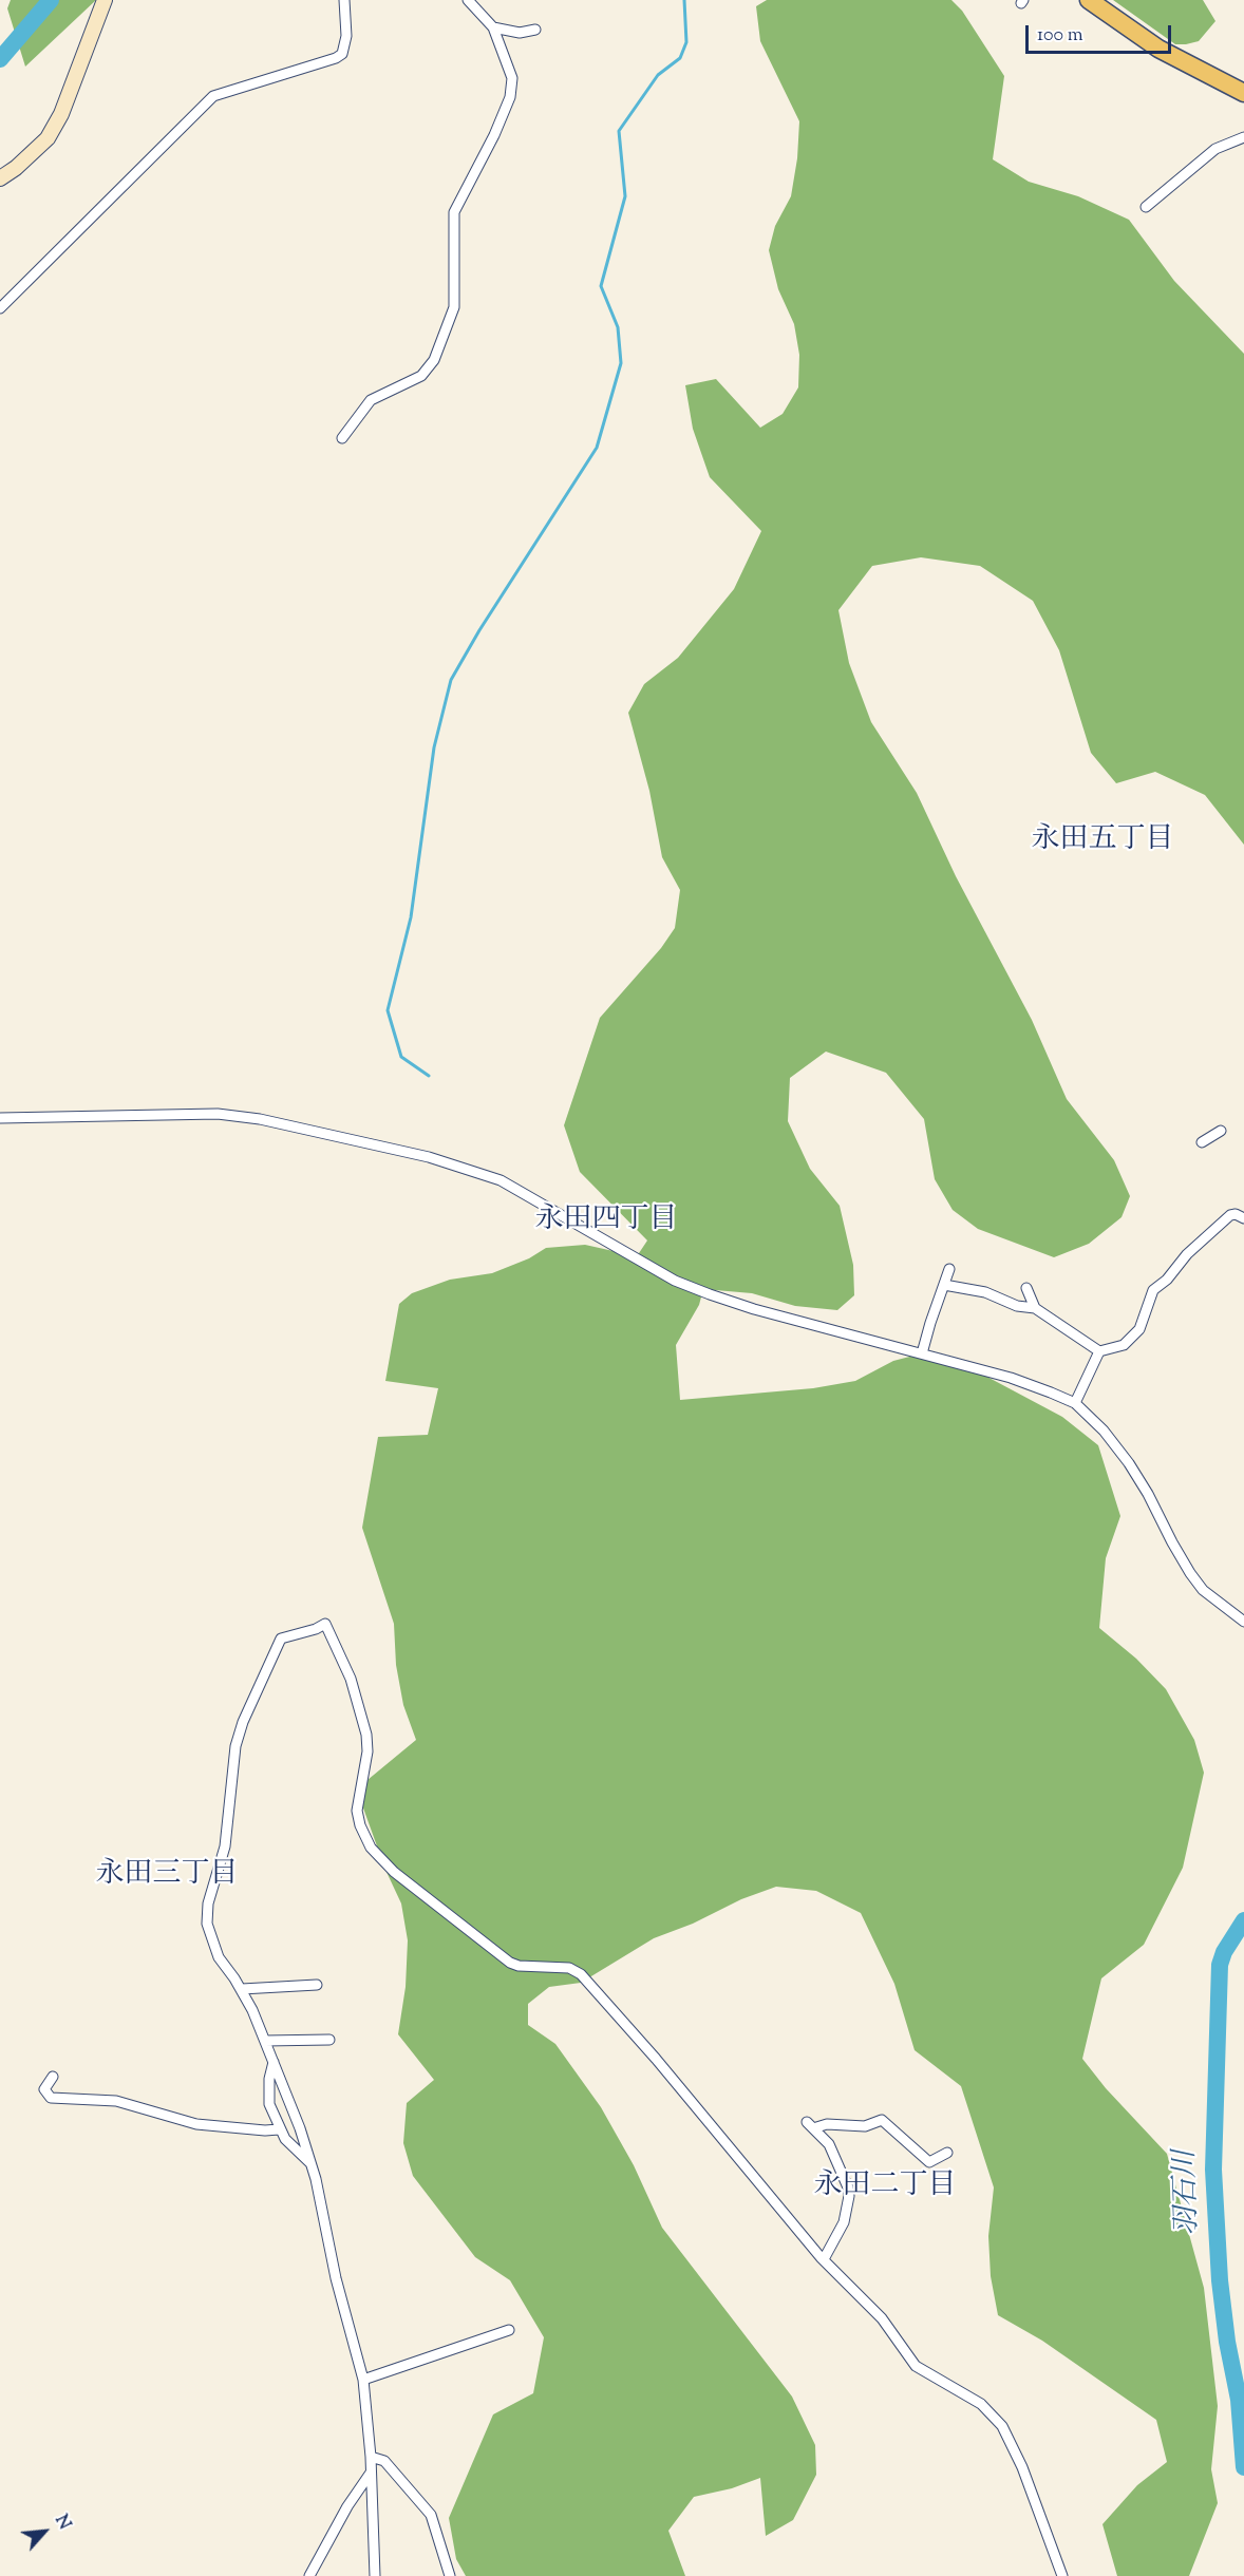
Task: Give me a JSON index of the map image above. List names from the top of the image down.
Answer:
{
  "districts": [
    "永田五丁目",
    "永田四丁目",
    "永田三丁目",
    "永田二丁目"
  ],
  "water": ["羽石川"],
  "scale_bar": "100 m",
  "north": "top right"
}
